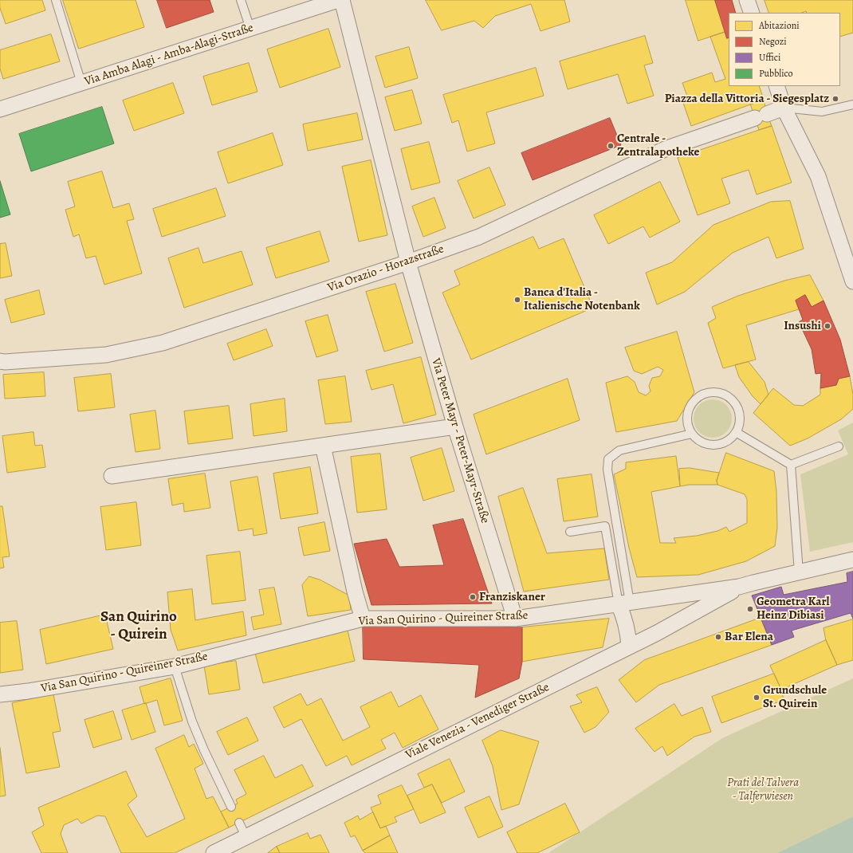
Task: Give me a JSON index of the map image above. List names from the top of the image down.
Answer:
{
  "streets": {
    "street": [
      "Via Amba Alagi - Amba-Alagi-Straße",
      "Via Orazio - Horazstraße",
      "Via Peter Mayr - Peter-Mayr-Straße",
      "Via San Quirino - Quireiner Straße",
      "Viale Venezia - Venediger Straße"
    ]
  },
  "crossings": [
    ["Via Orazio - Horazstraße", "Via Peter Mayr - Peter-Mayr-Straße"],
    ["Via Peter Mayr - Peter-Mayr-Straße", "Via San Quirino - Quireiner Straße"],
    ["Via San Quirino - Quireiner Straße", "Viale Venezia - Venediger Straße"]
  ],
  "districts": ["San Quirino - Quirein"],
  "parks": ["Prati del Talvera - Talferwiesen"],
  "places": [
    "Piazza della Vittoria - Siegesplatz",
    "Centrale - Zentralapotheke",
    "Banca d'Italia - Italienische Notenbank",
    "Insushi",
    "Franziskaner",
    "Geometra Karl Heinz Dibiasi",
    "Bar Elena",
    "Grundschule St. Quirein"
  ],
  "legend": [
    "Abitazioni",
    "Negozi",
    "Uffici",
    "Pubblico"
  ]
}
